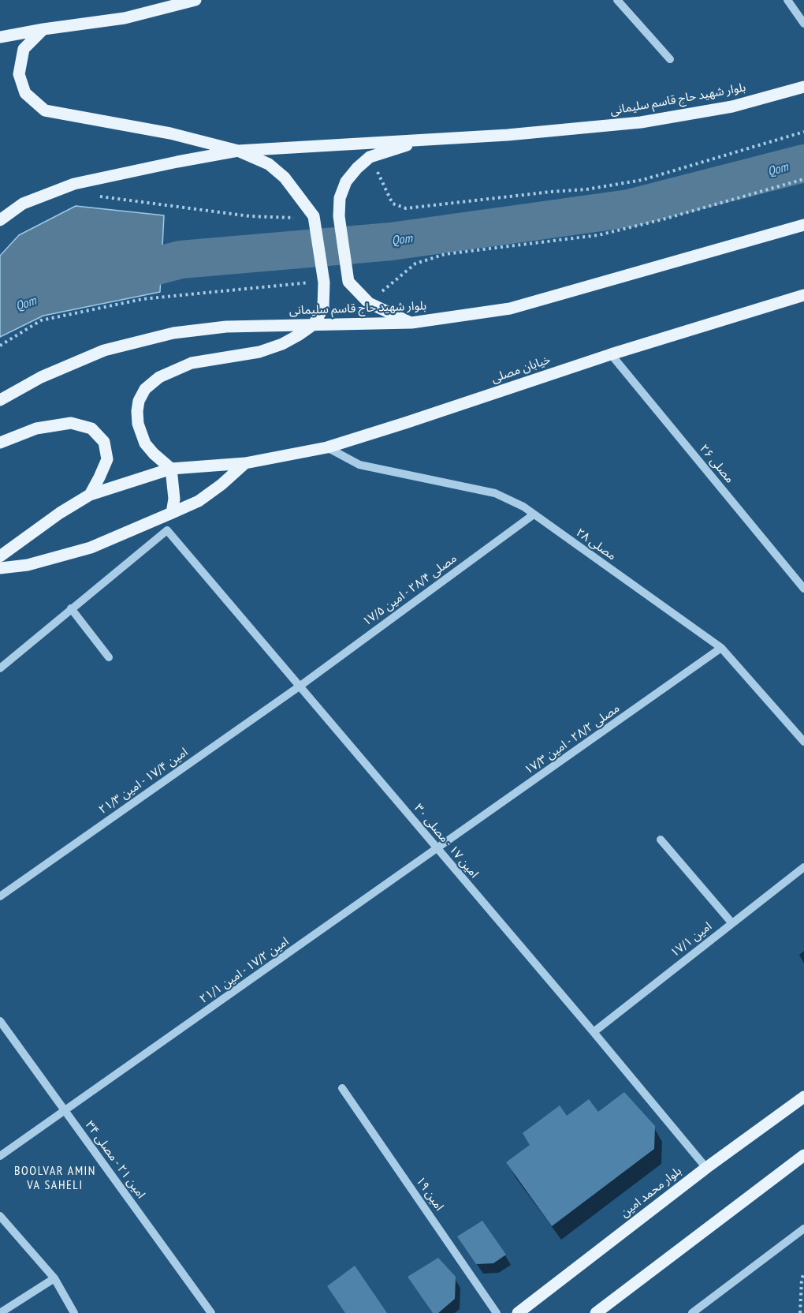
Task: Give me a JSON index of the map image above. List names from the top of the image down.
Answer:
{
  "streets": {
    "main road": ["بلوار شهید حاج قاسم سلیمانی", "خیابان مصلی", "بلوار محمد امین"],
    "street": [
      "مصلی ۲۶",
      "مصلی ۲۸",
      "مصلی ۲۸/۴ - امین ۱۷/۵",
      "مصلی ۲۸/۲ - امین ۱۷/۳",
      "امین ۱۷/۴ - امین ۲۱/۳",
      "امین ۱۷ - مصلی ۳۰",
      "امین ۱۷/۱",
      "امین ۱۷/۲ - امین ۲۱/۱",
      "امین ۲۱ - مصلی ۳۴",
      "امین ۱۹"
    ]
  },
  "crossings": [
    ["خیابان مصلی", "مصلی ۲۶"],
    ["خیابان مصلی", "مصلی ۲۸"],
    ["مصلی ۲۸", "مصلی ۲۸/۴ - امین ۱۷/۵"],
    ["مصلی ۲۸", "مصلی ۲۸/۲ - امین ۱۷/۳"],
    ["مصلی ۲۸/۴ - امین ۱۷/۵", "امین ۱۷/۴ - امین ۲۱/۳"],
    ["مصلی ۲۸/۴ - امین ۱۷/۵", "امین ۱۷ - مصلی ۳۰"],
    ["مصلی ۲۸/۲ - امین ۱۷/۳", "امین ۱۷ - مصلی ۳۰"],
    ["مصلی ۲۸/۲ - امین ۱۷/۳", "امین ۱۷/۲ - امین ۲۱/۱"],
    ["امین ۱۷/۴ - امین ۲۱/۳", "امین ۱۷ - مصلی ۳۰"],
    ["امین ۱۷ - مصلی ۳۰", "امین ۱۷/۱"],
    ["امین ۱۷ - مصلی ۳۰", "امین ۱۷/۲ - امین ۲۱/۱"],
    ["امین ۱۷ - مصلی ۳۰", "بلوار محمد امین"],
    ["امین ۱۷/۲ - امین ۲۱/۱", "امین ۲۱ - مصلی ۳۴"]
  ],
  "districts": ["BOOLVAR AMIN VA SAHELI"],
  "water": ["Qom"]
}
